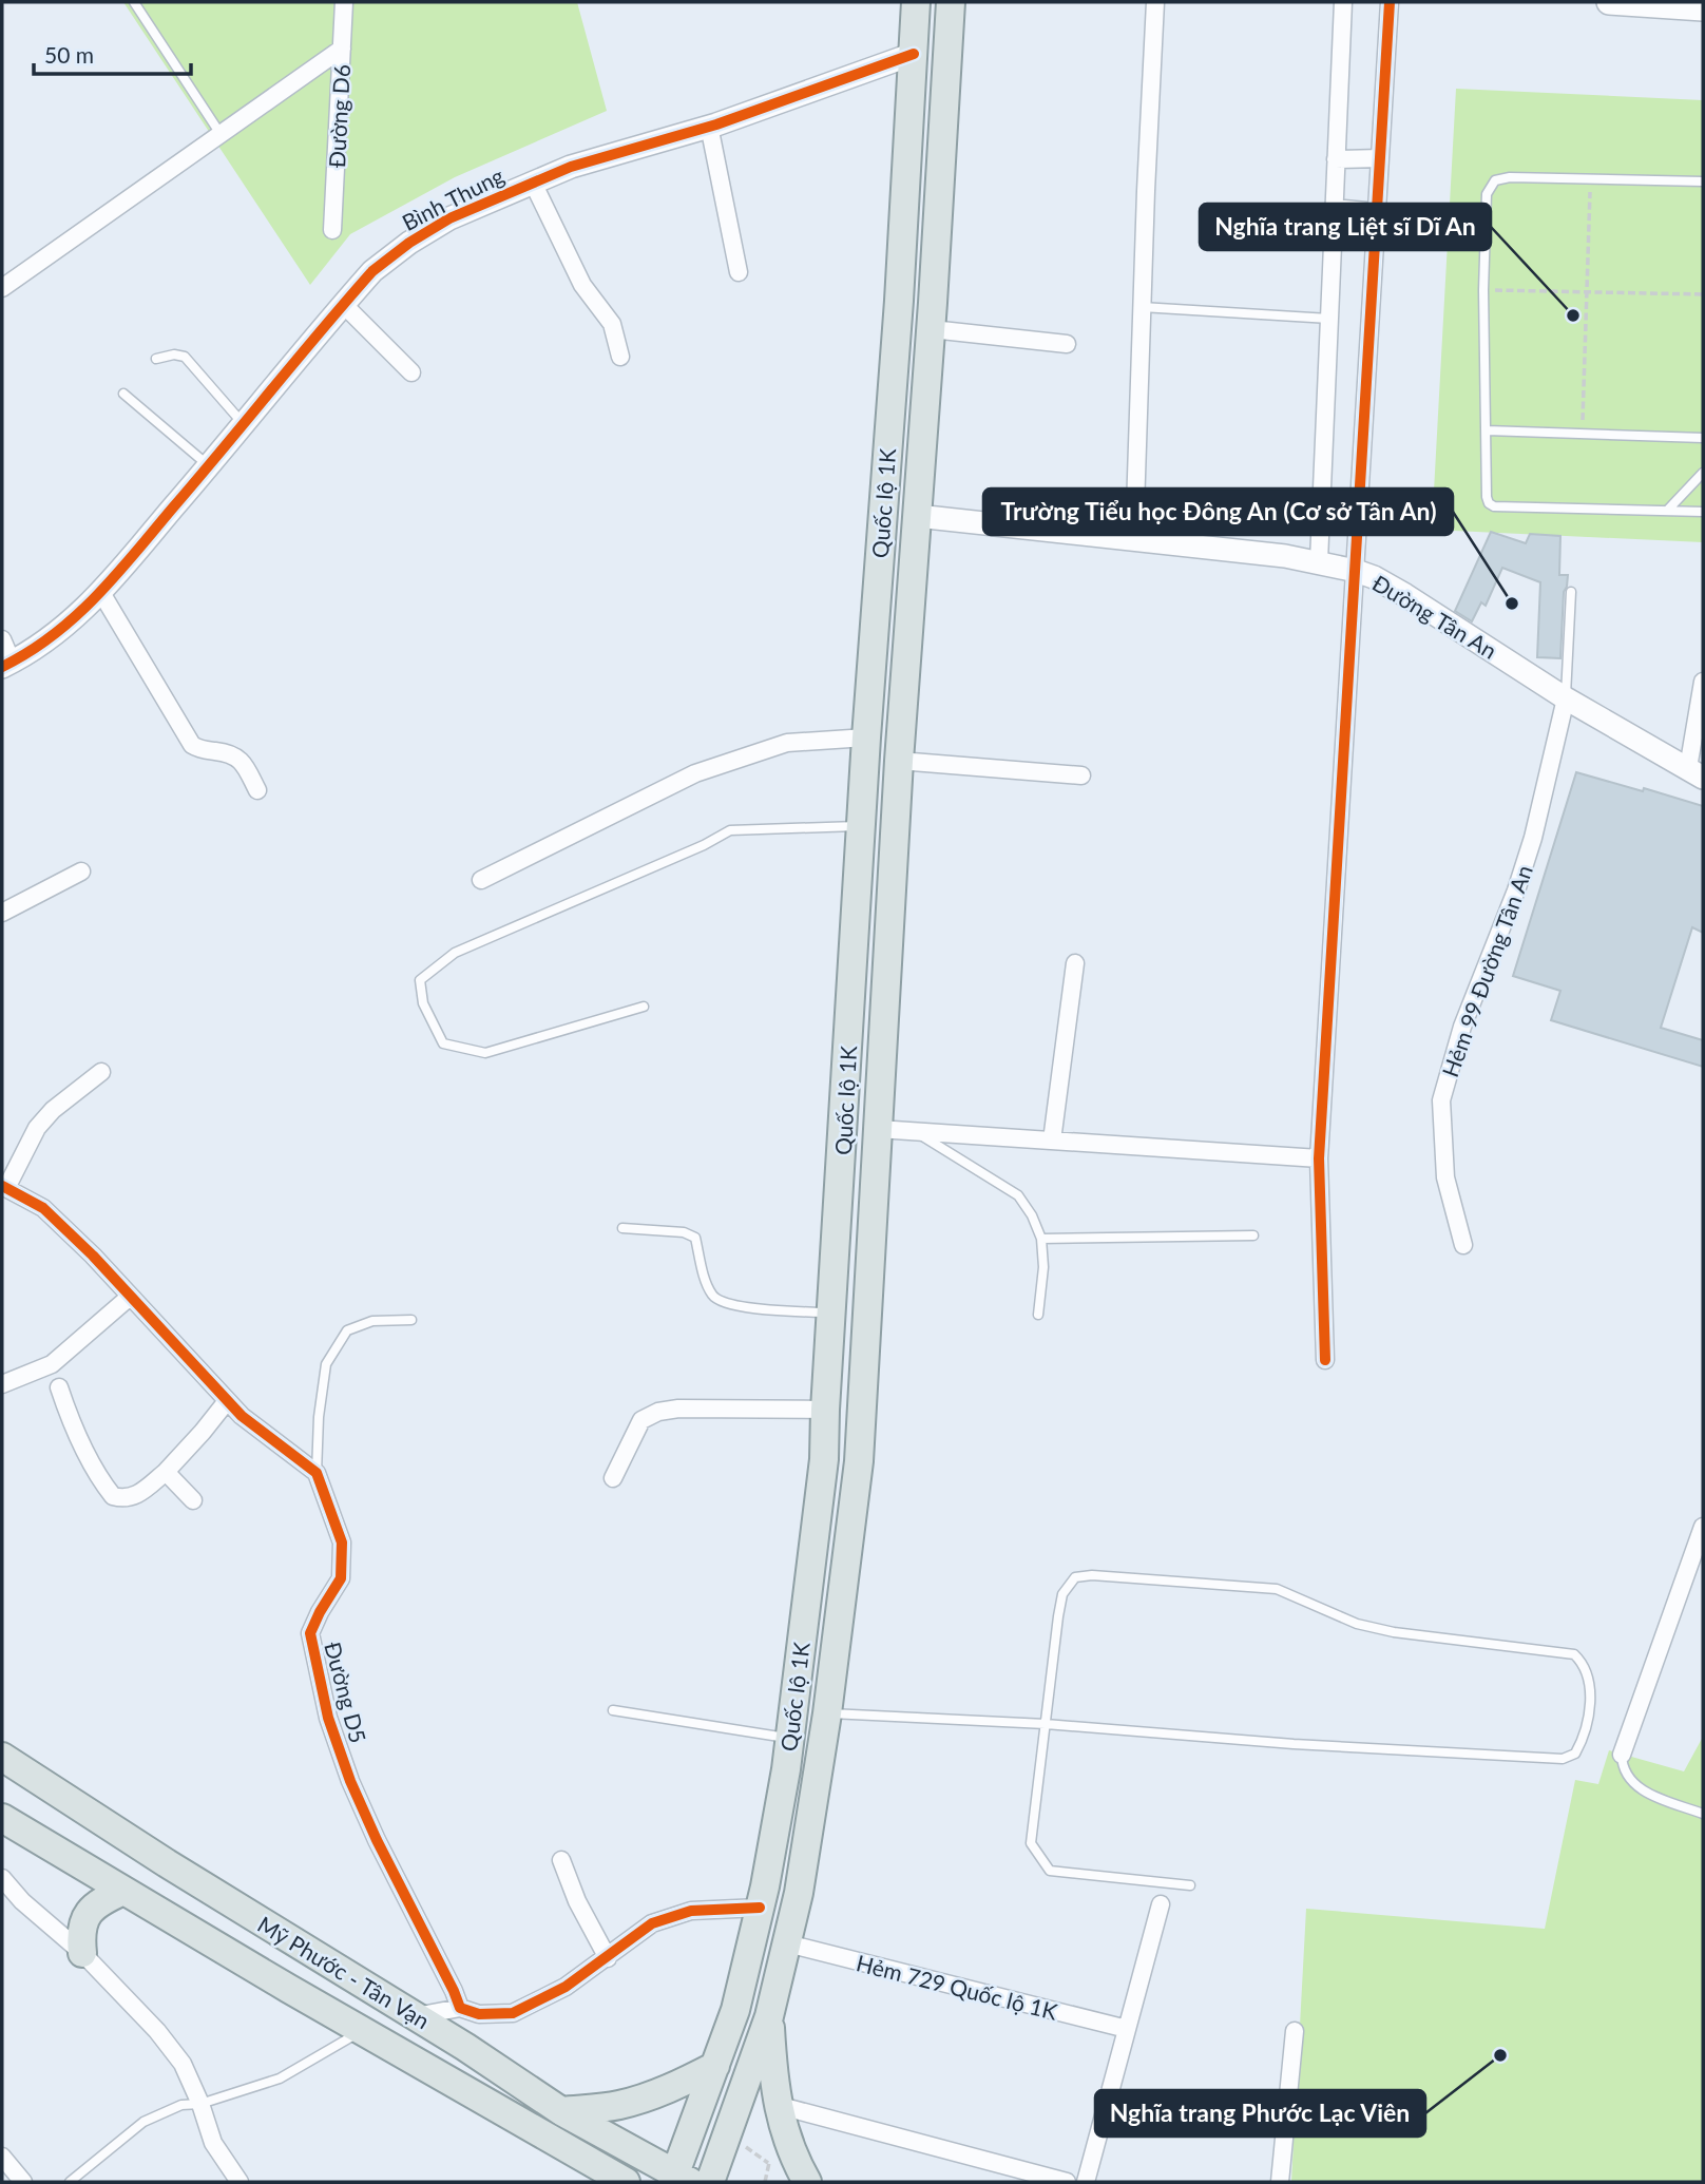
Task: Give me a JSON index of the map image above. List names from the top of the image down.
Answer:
{
  "streets": {
    "main road": ["Quốc lộ 1K", "Mỹ Phước - Tân Vạn"],
    "street": [
      "Đường D6",
      "Bình Thung",
      "Đường Tân An",
      "Hẻm 99 Đường Tân An",
      "Đường D5",
      "Hẻm 729 Quốc lộ 1K"
    ]
  },
  "crossings": [
    ["Bình Thung", "Quốc lộ 1K"],
    ["Quốc lộ 1K", "Đường Tân An"],
    ["Quốc lộ 1K", "Mỹ Phước - Tân Vạn"],
    ["Quốc lộ 1K", "Hẻm 729 Quốc lộ 1K"],
    ["Đường Tân An", "Hẻm 99 Đường Tân An"]
  ],
  "places": ["Nghĩa trang Liệt sĩ Dĩ An", "Trường Tiểu học Đông An (Cơ sở Tân An)", "Nghĩa trang Phước Lạc Viên"],
  "scale_bar": "50 m"
}
